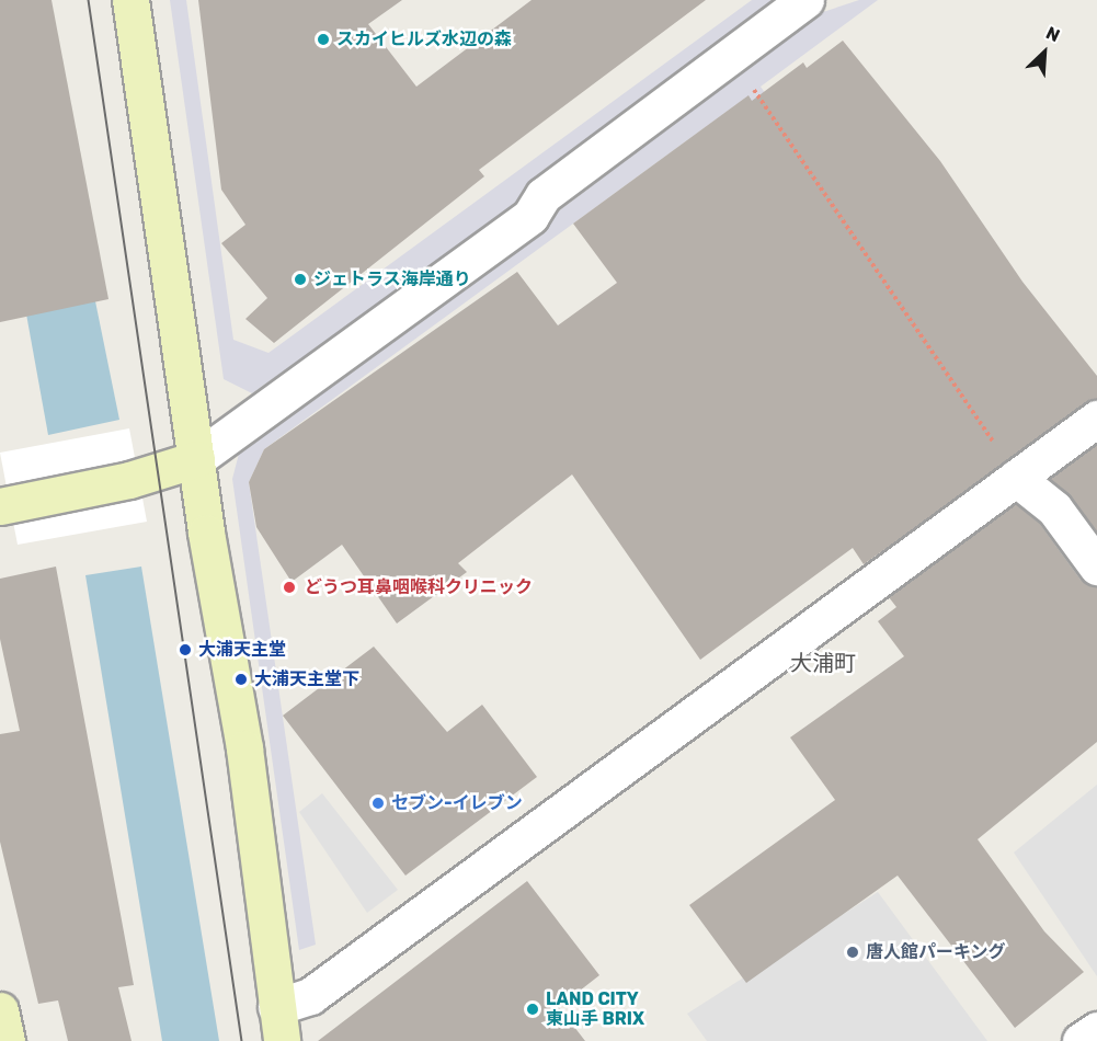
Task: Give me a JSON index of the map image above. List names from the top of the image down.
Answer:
{
  "districts": ["大浦町"],
  "places": [
    "スカイヒルズ水辺の森",
    "ジェトラス海岸通り",
    "どうつ耳鼻咽喉科クリニック",
    "大浦天主堂",
    "大浦天主堂下",
    "セブン-イレブン",
    "唐人館パーキング",
    "LAND CITY 東山手 BRIX"
  ],
  "north": "top right"
}
